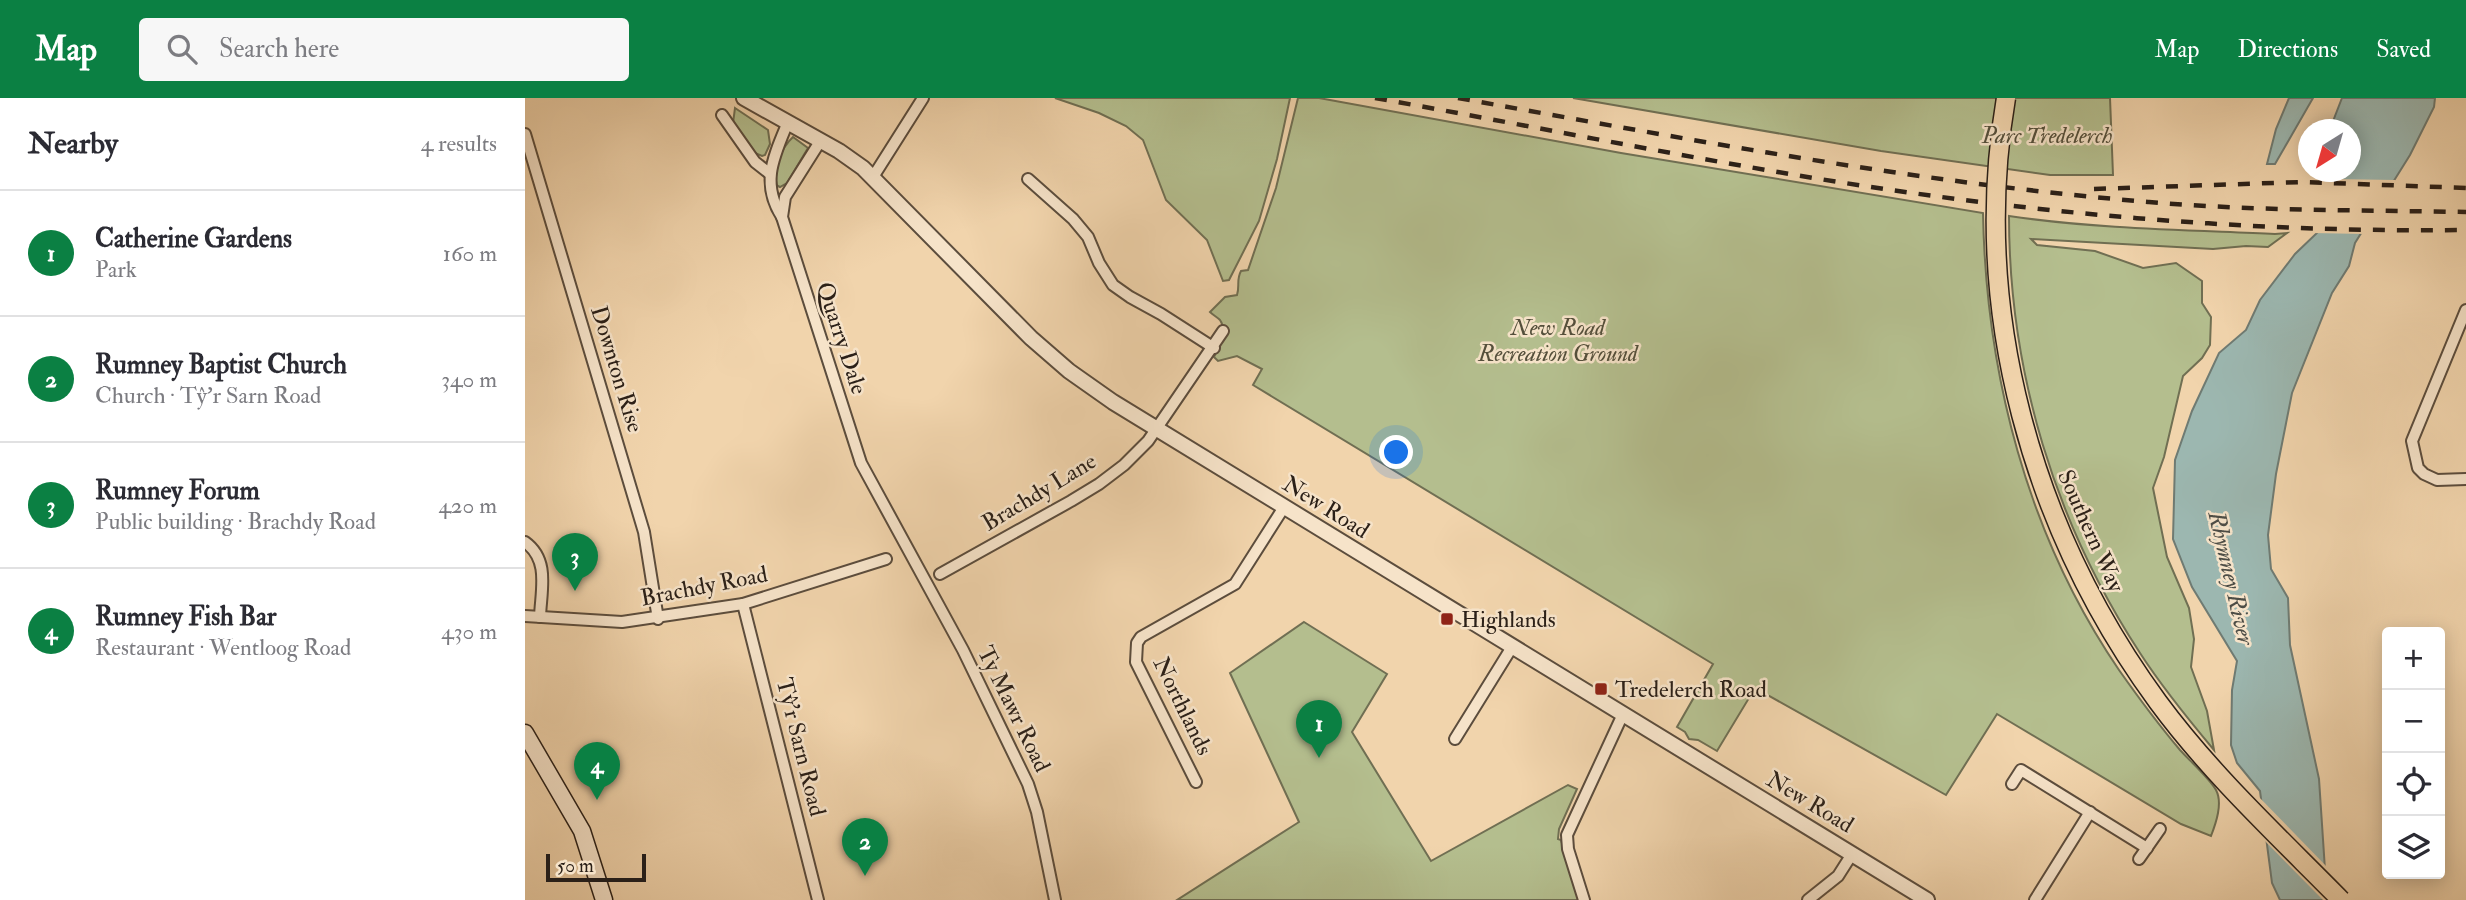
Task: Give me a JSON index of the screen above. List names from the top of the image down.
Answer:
{
  "streets": {
    "main road": ["Southern Way"],
    "street": [
      "Quarry Dale",
      "Downton Rise",
      "Brachdy Lane",
      "New Road",
      "Brachdy Road",
      "Northlands",
      "Ty Mawr Road",
      "Tŷ'r Sarn Road"
    ]
  },
  "crossings": [
    ["Quarry Dale", "Ty Mawr Road"],
    ["Downton Rise", "Brachdy Road"],
    ["Brachdy Lane", "New Road"],
    ["New Road", "Northlands"],
    ["Brachdy Road", "Tŷ'r Sarn Road"]
  ],
  "water": ["Rhymney River"],
  "parks": ["Parc Tredelerch", "New Road Recreation Ground"],
  "places": {
    "transit": ["Highlands", "Tredelerch Road"]
  },
  "scale_bar": "50 m",
  "north": "bottom left",
  "page": {
    "header": "Map",
    "search": "Search here",
    "nav": ["Map", "Directions", "Saved"],
    "heading": ["Nearby", "4 results"],
    "list": [
      {
        "mark": "1",
        "name": "Catherine Gardens",
        "note": "Park",
        "value": "160 m"
      },
      {
        "mark": "2",
        "name": "Rumney Baptist Church",
        "note": "Church · Tŷ'r Sarn Road",
        "value": "340 m"
      },
      {
        "mark": "3",
        "name": "Rumney Forum",
        "note": "Public building · Brachdy Road",
        "value": "420 m"
      },
      {
        "mark": "4",
        "name": "Rumney Fish Bar",
        "note": "Restaurant · Wentloog Road",
        "value": "430 m"
      }
    ],
    "pins": [
      "3",
      "1",
      "4",
      "2"
    ],
    "map_buttons": ["+", "−"],
    "scale": "50 m"
  }
}
